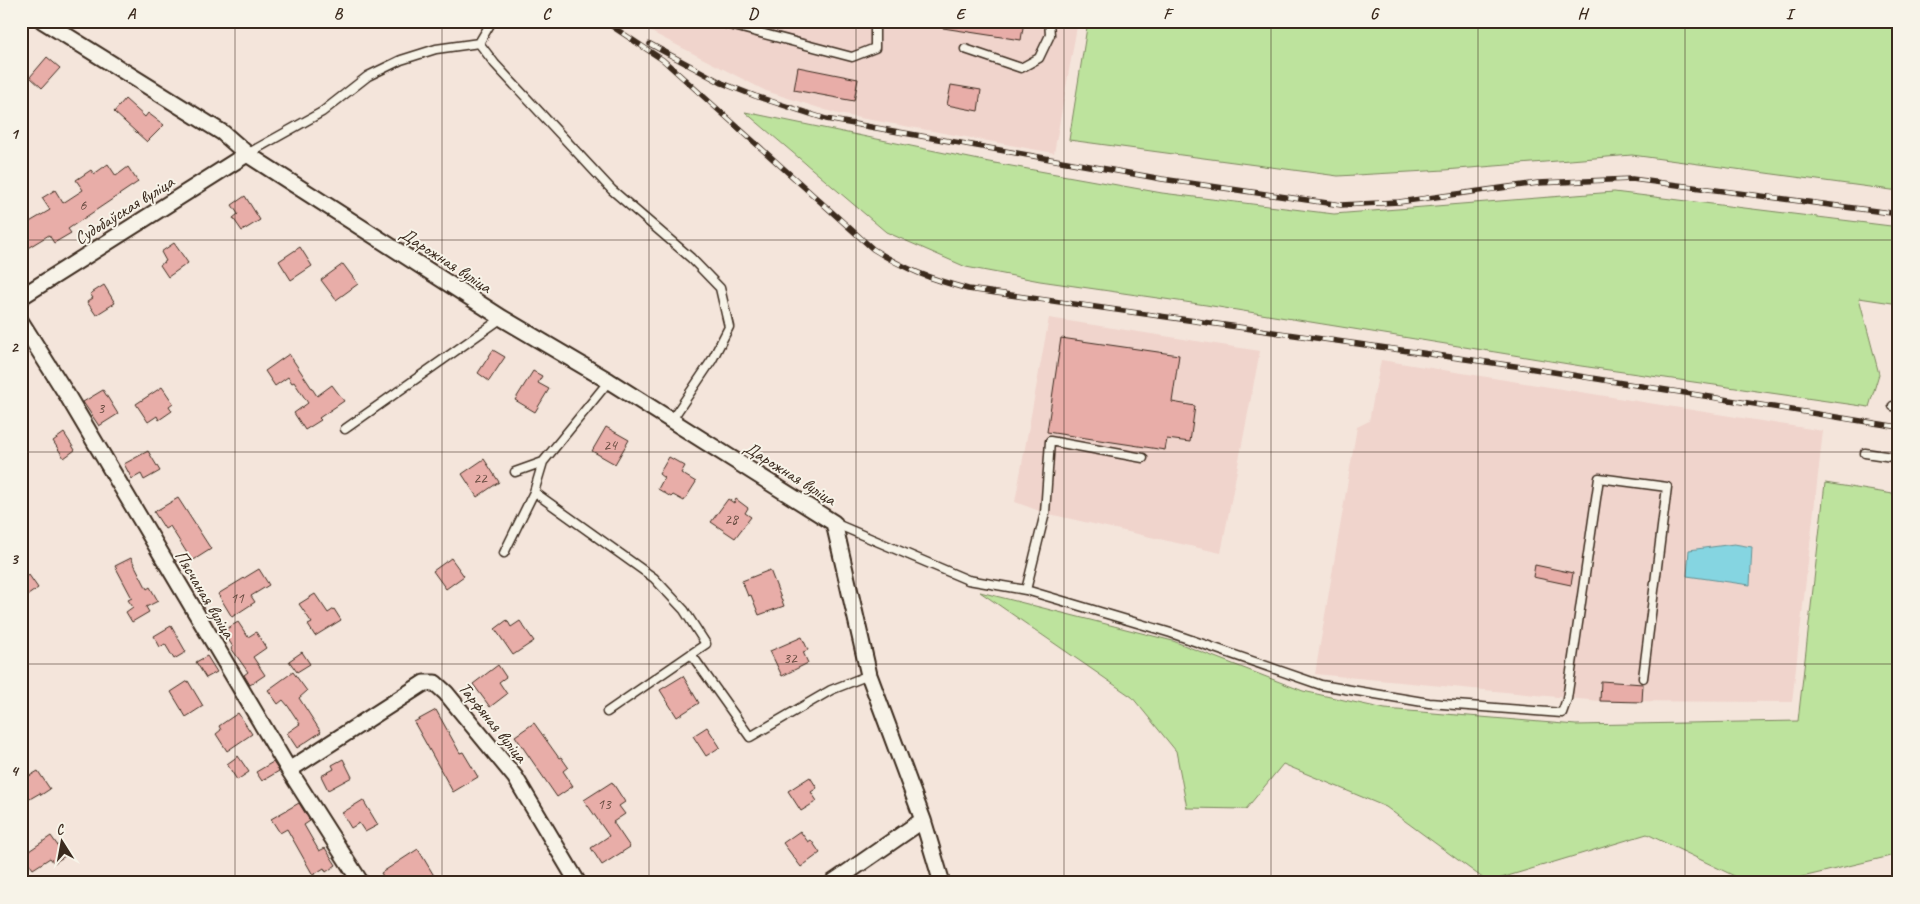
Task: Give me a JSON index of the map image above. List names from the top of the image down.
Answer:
{
  "streets": {
    "street": [
      "Судобаўская вуліца",
      "Дарожная вуліца",
      "Пясчаная вуліца",
      "Тарфяная вуліца"
    ]
  },
  "crossings": [
    ["Судобаўская вуліца", "Дарожная вуліца"],
    ["Пясчаная вуліца", "Тарфяная вуліца"]
  ],
  "house_numbers": [
    "6",
    "3",
    "24",
    "22",
    "28",
    "11",
    "32",
    "13"
  ],
  "north": "top",
  "grid": {
    "columns": [
      "A",
      "B",
      "C",
      "D",
      "E",
      "F",
      "G",
      "H",
      "I"
    ],
    "rows": [
      "1",
      "2",
      "3",
      "4"
    ]
  }
}
